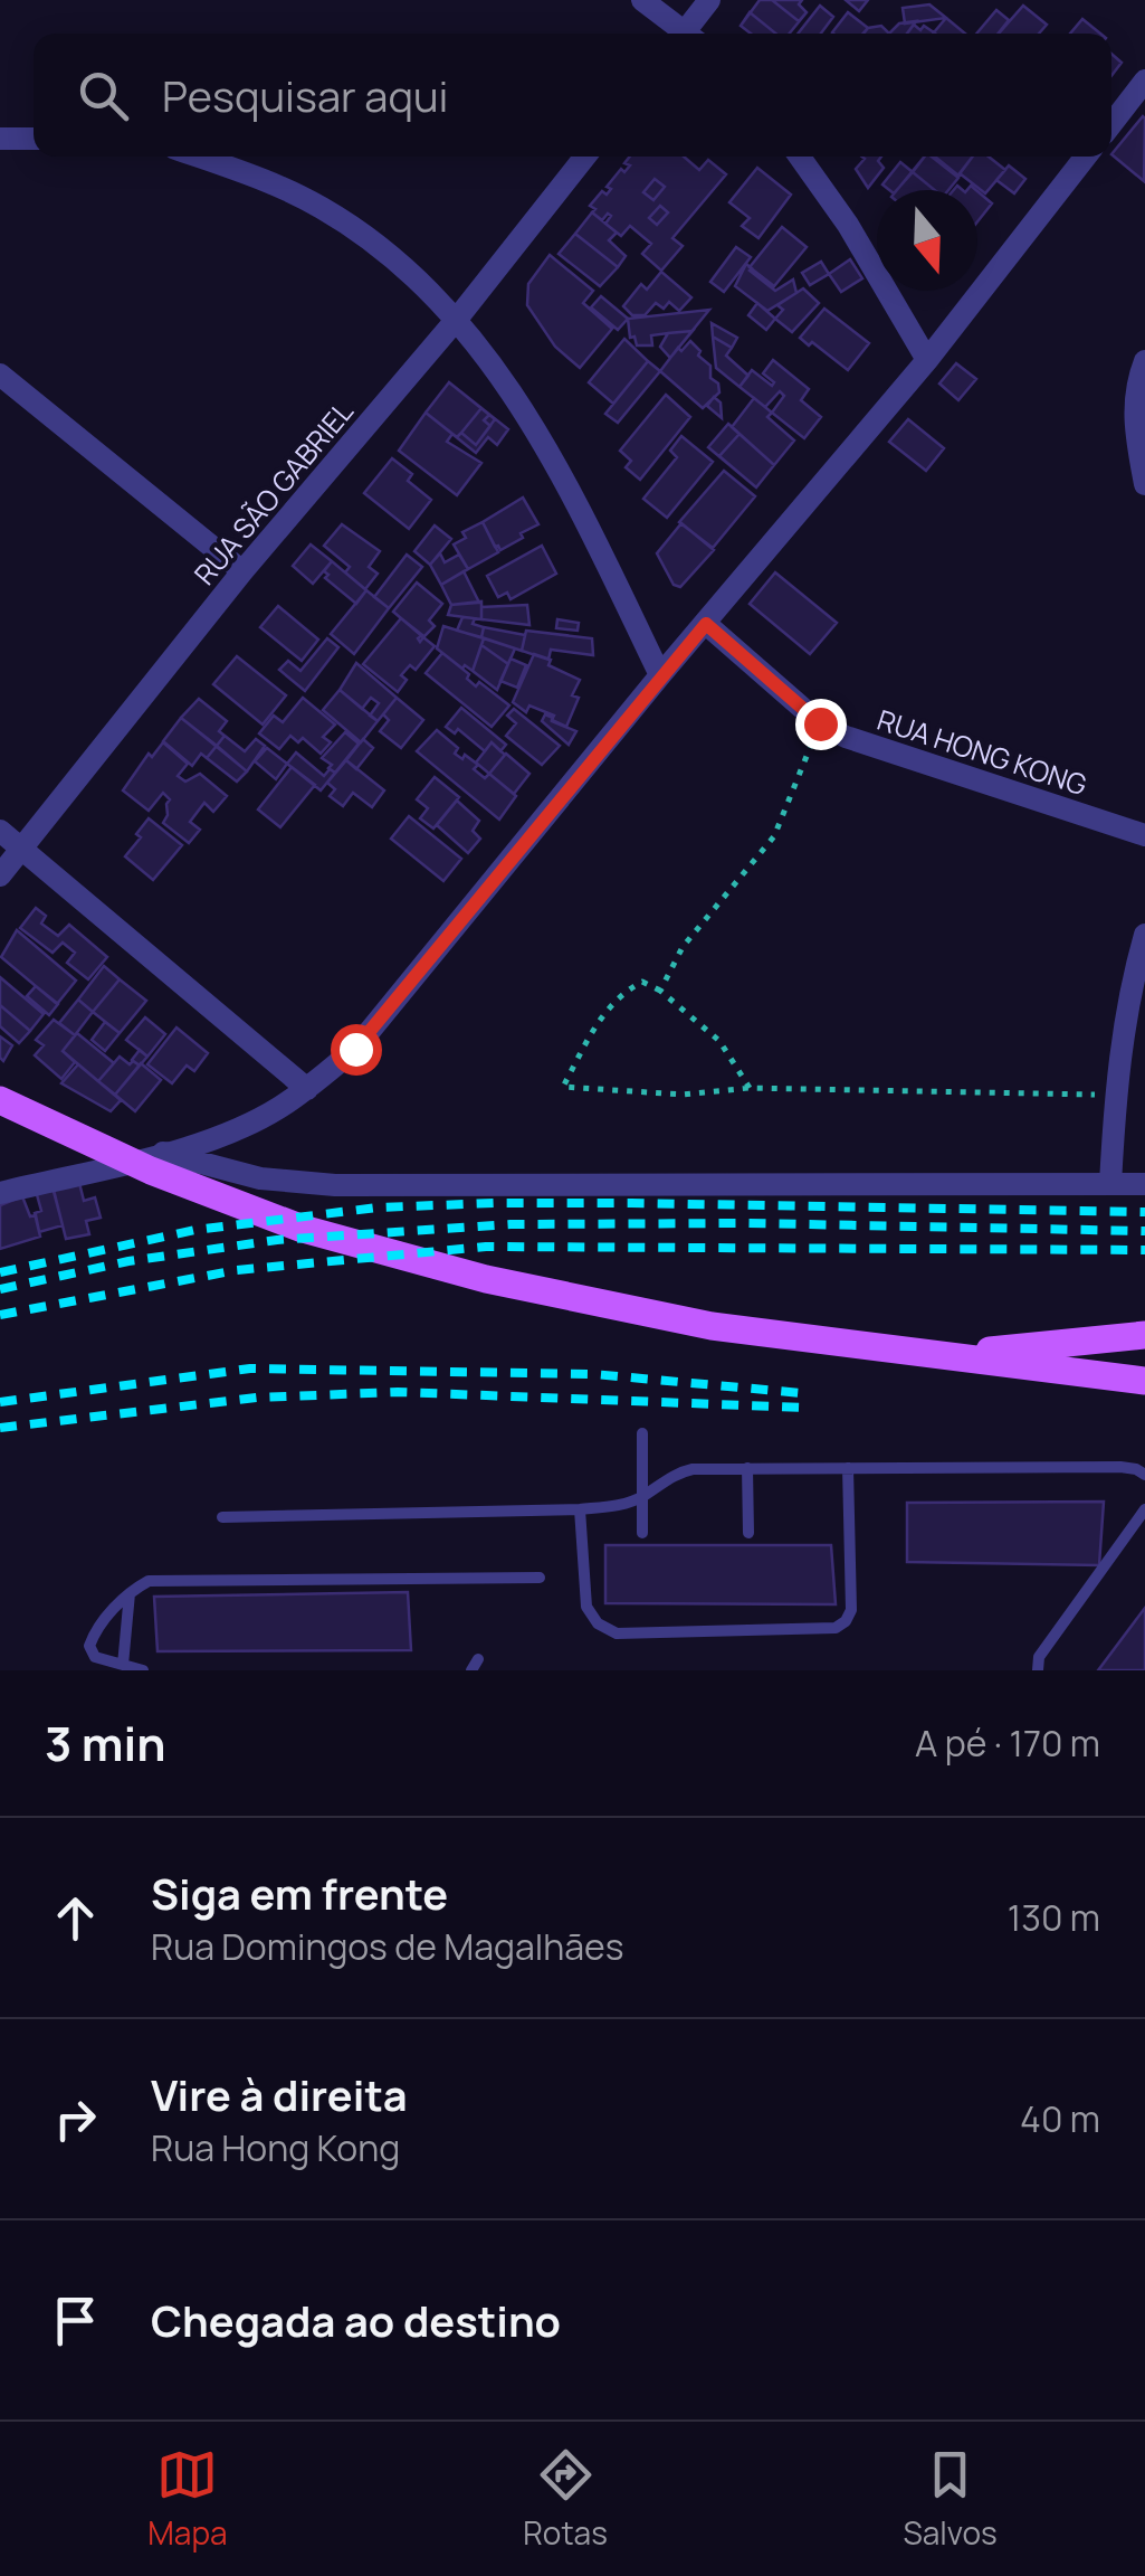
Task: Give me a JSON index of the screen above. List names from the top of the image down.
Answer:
{
  "streets": {
    "street": ["RUA SÃO GABRIEL", "RUA HONG KONG"]
  },
  "north": "bottom",
  "page": {
    "search": "Pesquisar aqui",
    "heading": ["3 min", "A pé · 170 m"],
    "list": [
      ["Siga em frente", "Rua Domingos de Magalhães", "130 m"],
      ["Vire à direita", "Rua Hong Kong", "40 m"],
      "Chegada ao destino"
    ],
    "nav": ["Mapa", "Rotas", "Salvos"]
  }
}
